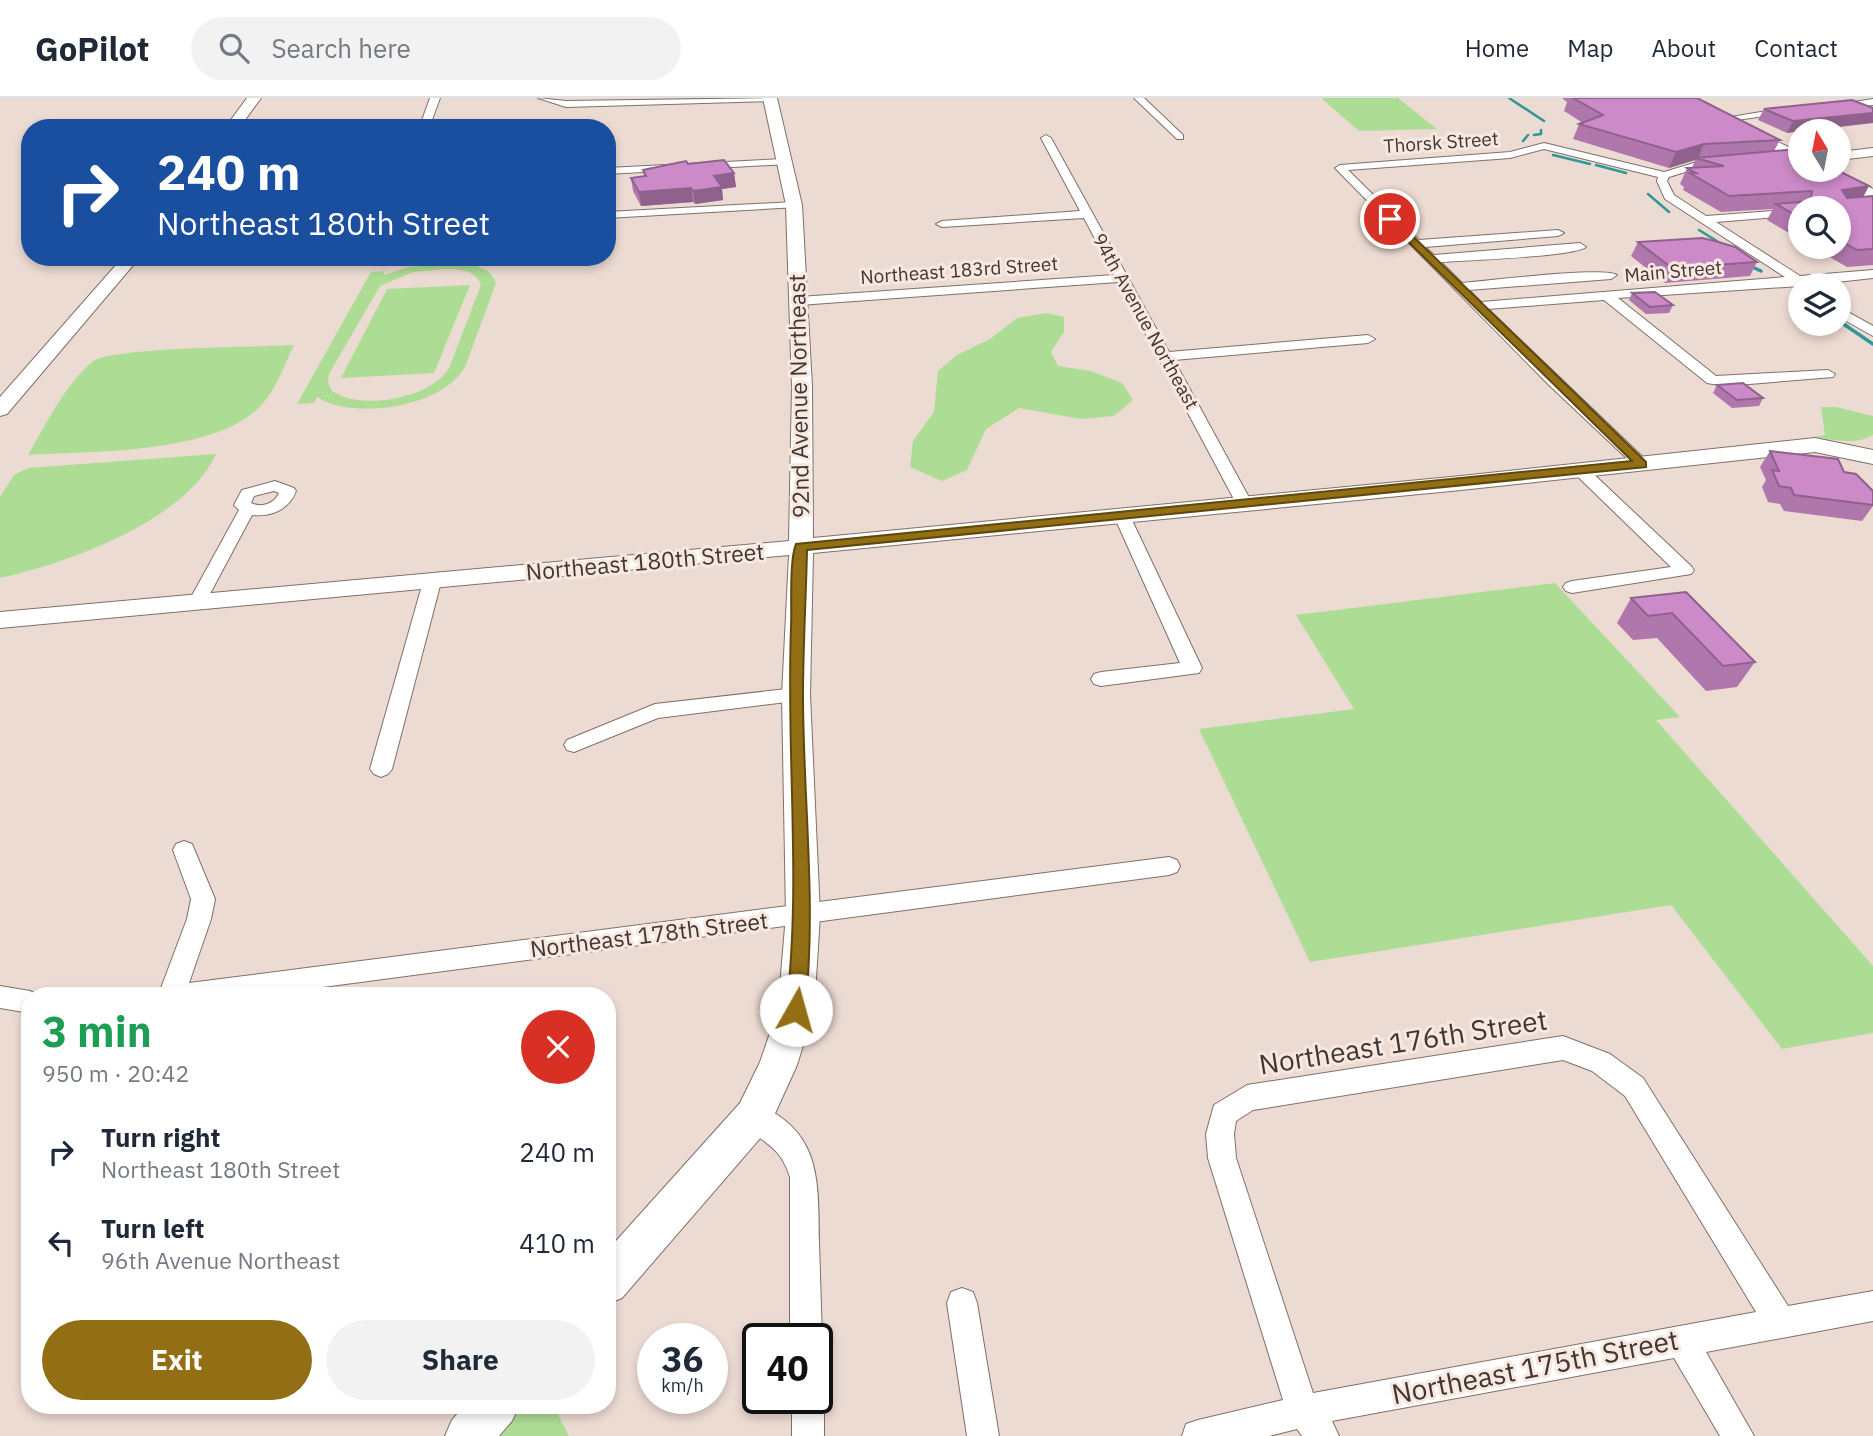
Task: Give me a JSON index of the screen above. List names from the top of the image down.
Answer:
{
  "streets": {
    "street": [
      "Thorsk Street",
      "Northeast 183rd Street",
      "Main Street",
      "94th Avenue Northeast",
      "92nd Avenue Northeast",
      "Northeast 180th Street",
      "Northeast 178th Street",
      "Northeast 176th Street",
      "Northeast 175th Street"
    ]
  },
  "crossings": [
    ["Northeast 183rd Street", "94th Avenue Northeast"],
    ["Northeast 183rd Street", "92nd Avenue Northeast"],
    ["94th Avenue Northeast", "Northeast 180th Street"],
    ["92nd Avenue Northeast", "Northeast 180th Street"],
    ["92nd Avenue Northeast", "Northeast 178th Street"],
    ["Northeast 176th Street", "Northeast 175th Street"]
  ],
  "north": "top",
  "page": {
    "header": "GoPilot",
    "search": "Search here",
    "nav": [
      "Home",
      "Map",
      "About",
      "Contact"
    ],
    "turn": ["240 m", "Northeast 180th Street"],
    "heading": ["3 min", "950 m · 20:42"],
    "list": [
      {
        "name": "Turn right",
        "note": "Northeast 180th Street",
        "value": "240 m"
      },
      {
        "name": "Turn left",
        "note": "96th Avenue Northeast",
        "value": "410 m"
      }
    ],
    "buttons": ["Exit", "Share"],
    "speed": "36 km/h",
    "limit": "40"
  }
}
